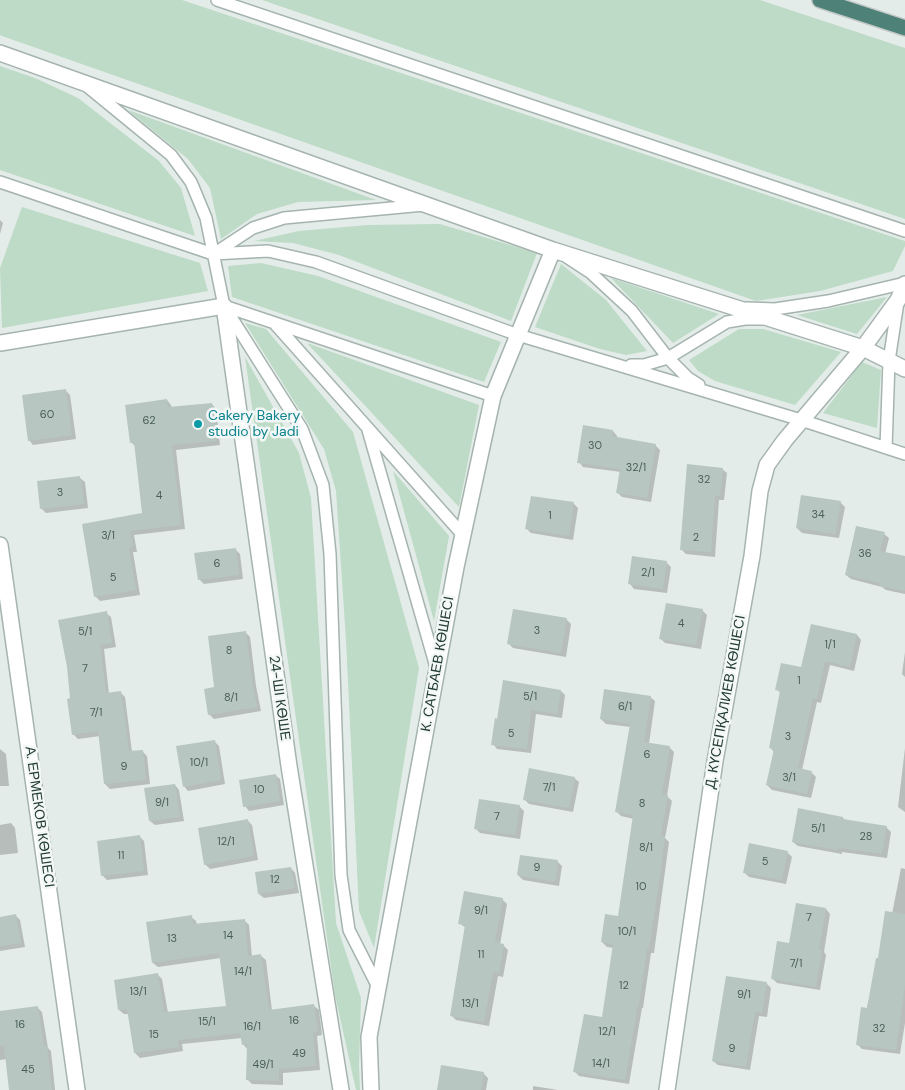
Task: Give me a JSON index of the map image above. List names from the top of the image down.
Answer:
{
  "streets": {
    "street": [
      "К. САТБАЕВ КӨШЕСІ",
      "24-ШІ КӨШЕ",
      "Д. КҮСЕПҚАЛИЕВ КӨШЕСІ",
      "А. ЕРМЕКОВ КӨШЕСІ"
    ]
  },
  "places": ["Cakery Bakery studio by Jadi"],
  "house_numbers": [
    "60",
    "62",
    "30",
    "32/1",
    "32",
    "3",
    "4",
    "34",
    "1",
    "3/1",
    "2",
    "36",
    "6",
    "2/1",
    "5",
    "4",
    "3",
    "5/1",
    "1/1",
    "8",
    "7",
    "1",
    "5/1",
    "8/1",
    "6/1",
    "7/1",
    "5",
    "3",
    "6",
    "10/1",
    "9",
    "3/1",
    "7/1",
    "10",
    "9/1",
    "8",
    "7",
    "5/1",
    "28",
    "12/1",
    "8/1",
    "11",
    "5",
    "9",
    "12",
    "10",
    "9/1",
    "7",
    "10/1",
    "14",
    "13",
    "11",
    "7/1",
    "14/1",
    "12",
    "13/1",
    "9/1",
    "13/1",
    "16",
    "15/1",
    "16",
    "16/1",
    "32",
    "12/1",
    "15",
    "9",
    "49",
    "14/1",
    "49/1",
    "45"
  ]
}
